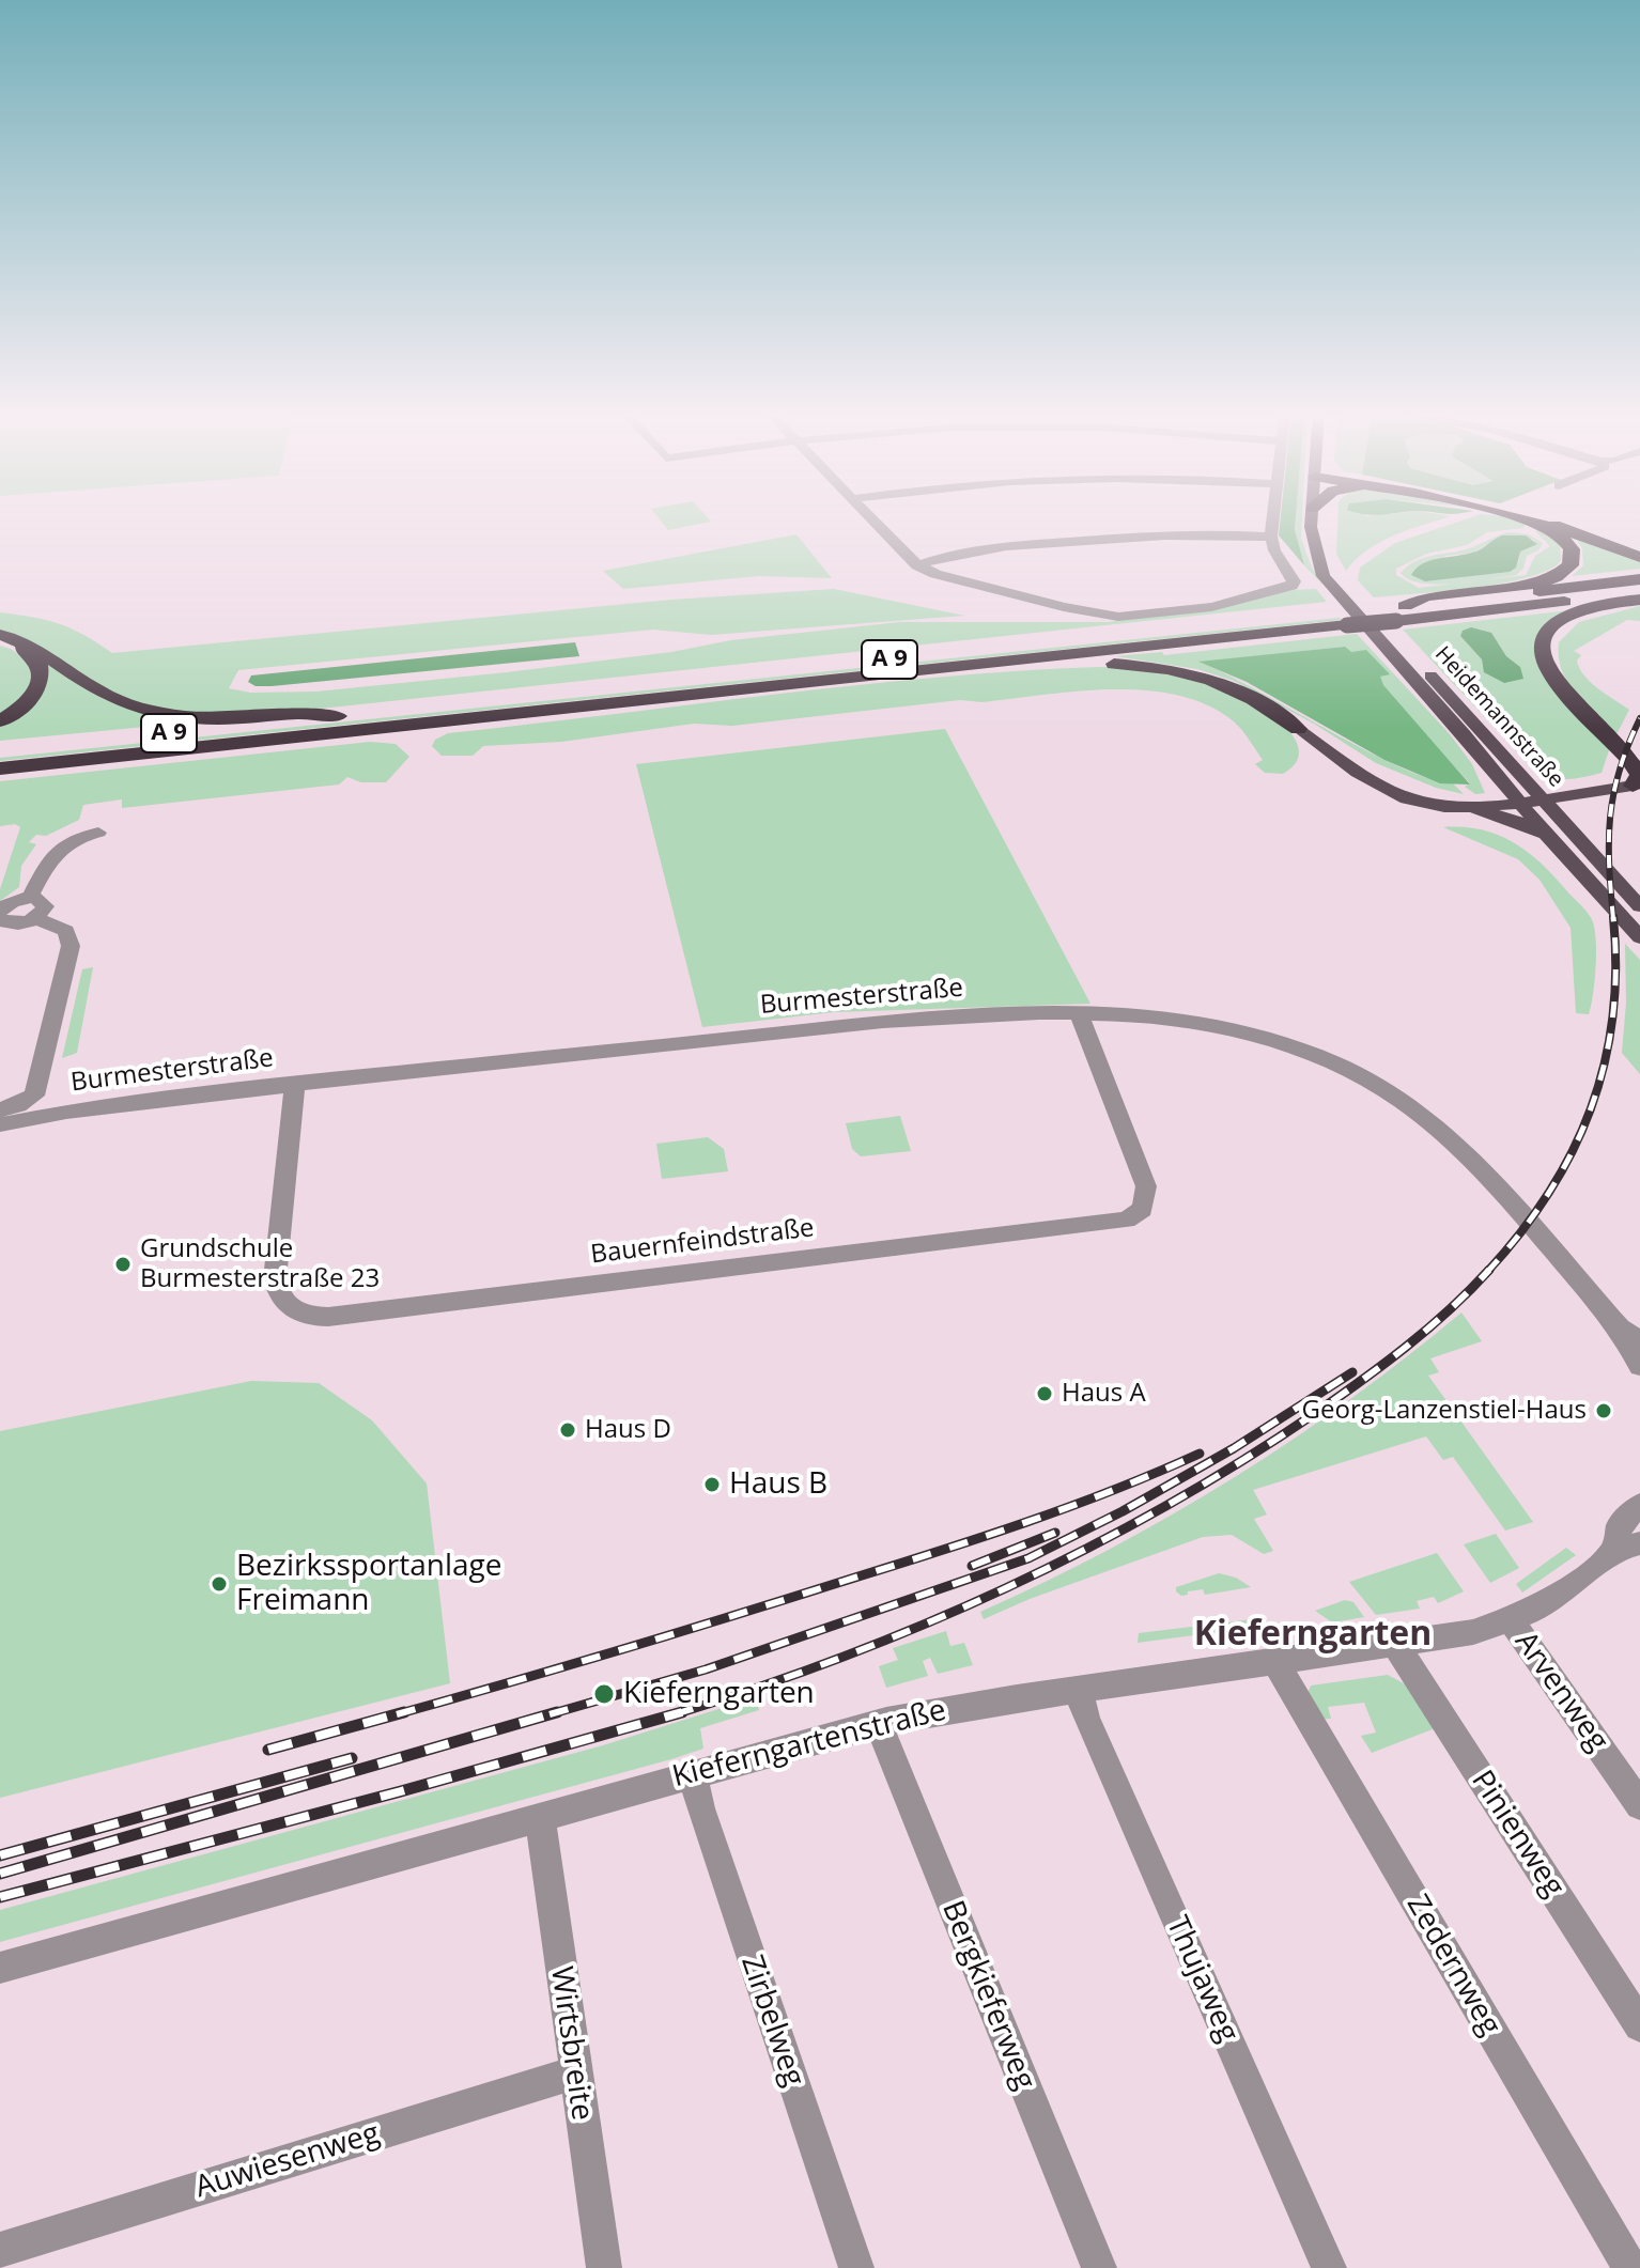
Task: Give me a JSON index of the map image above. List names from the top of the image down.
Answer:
{
  "streets": {
    "highway": ["A 9"],
    "main road": ["Heidemannstraße"],
    "street": [
      "Burmesterstraße",
      "Bauernfeindstraße",
      "Arvenweg",
      "Kieferngartenstraße",
      "Pinienweg",
      "Zedernweg",
      "Thujaweg",
      "Bergkieferweg",
      "Zirbelweg",
      "Wirtsbreite",
      "Auwiesenweg"
    ]
  },
  "crossings": [
    ["Burmesterstraße", "Bauernfeindstraße"],
    ["Arvenweg", "Kieferngartenstraße"],
    ["Kieferngartenstraße", "Pinienweg"],
    ["Kieferngartenstraße", "Zedernweg"],
    ["Kieferngartenstraße", "Thujaweg"],
    ["Kieferngartenstraße", "Bergkieferweg"],
    ["Kieferngartenstraße", "Zirbelweg"],
    ["Kieferngartenstraße", "Wirtsbreite"],
    ["Wirtsbreite", "Auwiesenweg"]
  ],
  "districts": ["Kieferngarten"],
  "places": [
    "Grundschule Burmesterstraße 23",
    "Haus A",
    "Georg-Lanzenstiel-Haus",
    "Haus D",
    "Haus B",
    "Bezirkssportanlage Freimann",
    "Kieferngarten"
  ]
}
